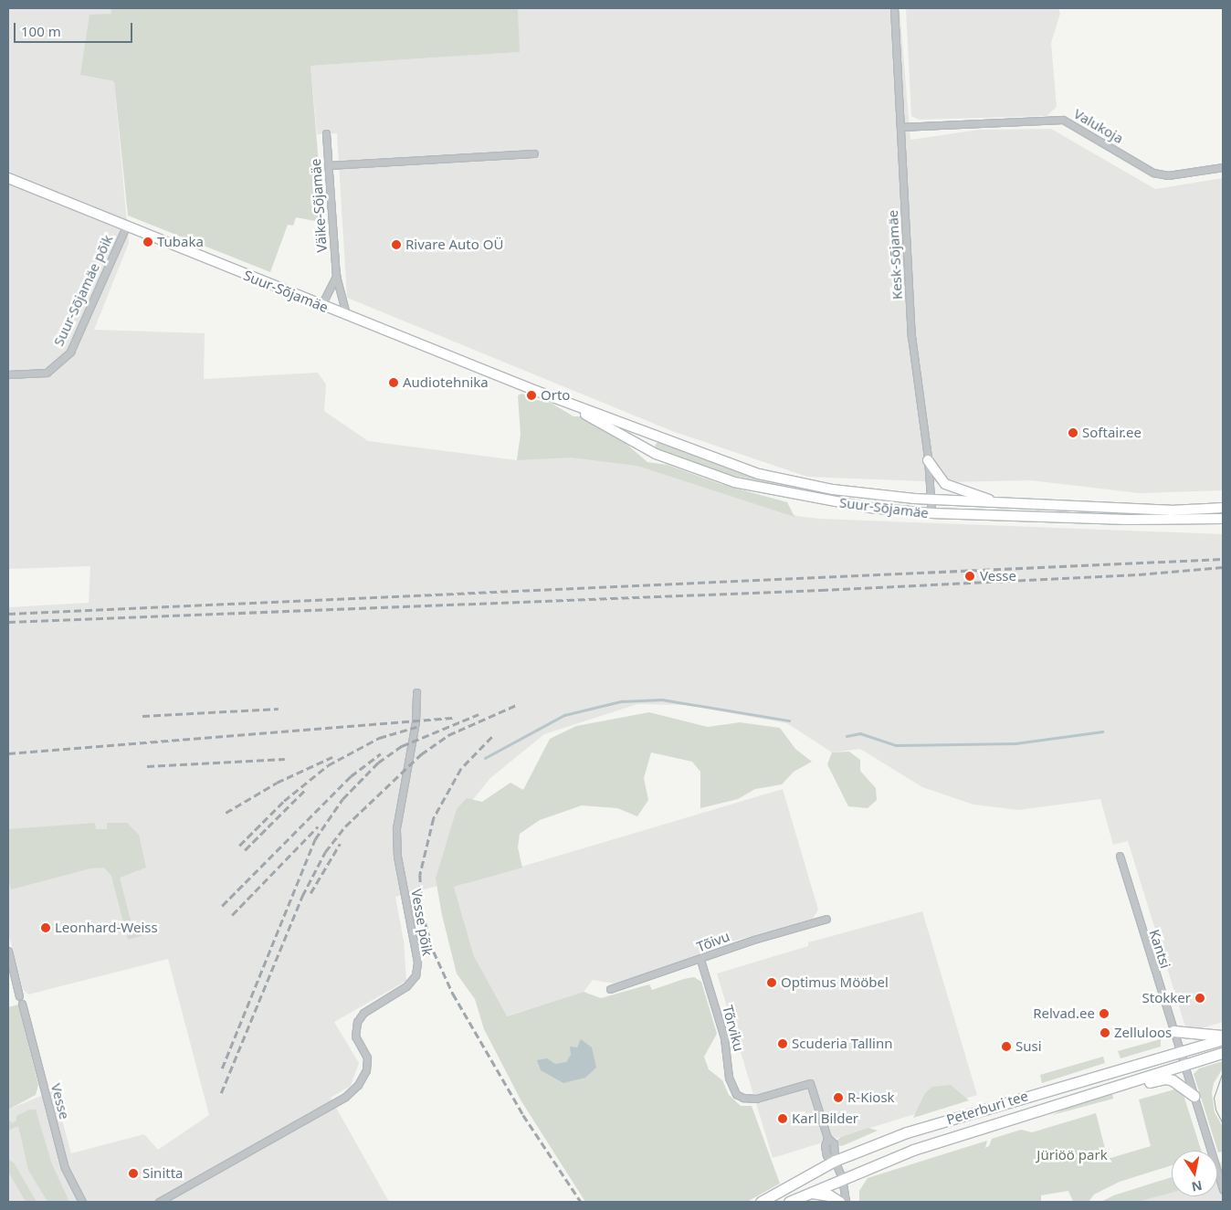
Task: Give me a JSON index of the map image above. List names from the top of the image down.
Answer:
{
  "streets": {
    "highway": ["Peterburi tee"],
    "main road": ["Suur-Sõjamäe"],
    "street": [
      "Valukoja",
      "Väike-Sõjamäe",
      "Kesk-Sõjamäe",
      "Suur-Sõjamäe põik",
      "Vesse põik",
      "Tõivu",
      "Kantsi",
      "Tõrviku",
      "Vesse"
    ]
  },
  "crossings": [
    ["Valukoja", "Kesk-Sõjamäe"],
    ["Väike-Sõjamäe", "Suur-Sõjamäe"],
    ["Kesk-Sõjamäe", "Suur-Sõjamäe"],
    ["Suur-Sõjamäe põik", "Suur-Sõjamäe"],
    ["Tõivu", "Tõrviku"],
    ["Kantsi", "Peterburi tee"]
  ],
  "parks": ["Jüriöö park"],
  "places": [
    "Tubaka",
    "Rivare Auto OÜ",
    "Audiotehnika",
    "Orto",
    "Softair.ee",
    "Vesse",
    "Leonhard-Weiss",
    "Optimus Mööbel",
    "Stokker",
    "Relvad.ee",
    "Zelluloos",
    "Scuderia Tallinn",
    "Susi",
    "R-Kiosk",
    "Karl Bilder",
    "Sinitta"
  ],
  "scale_bar": "100 m",
  "north": "bottom"
}
